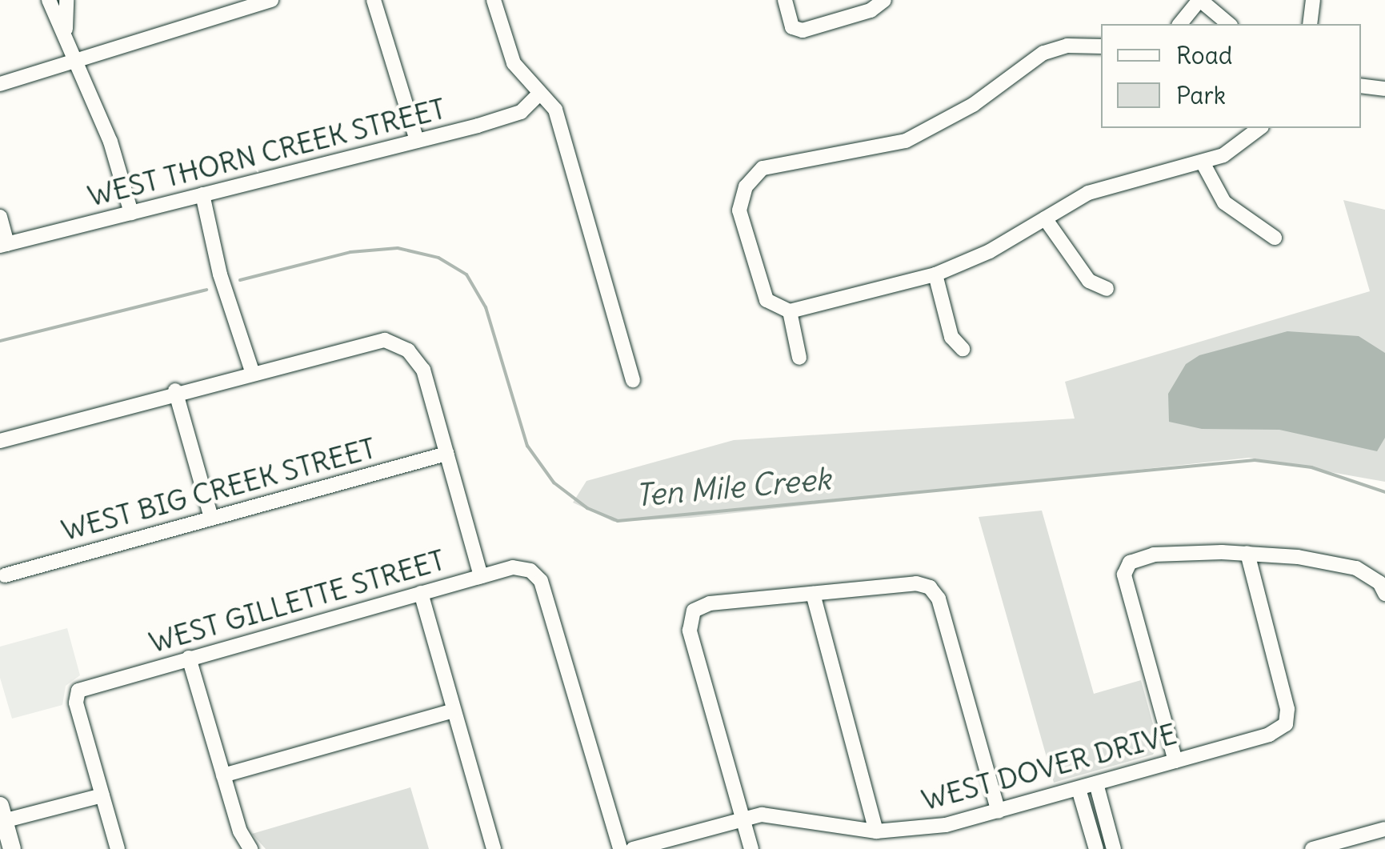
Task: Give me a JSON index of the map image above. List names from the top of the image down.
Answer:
{
  "streets": {
    "street": [
      "WEST THORN CREEK STREET",
      "WEST BIG CREEK STREET",
      "WEST GILLETTE STREET",
      "WEST DOVER DRIVE"
    ]
  },
  "water": ["Ten Mile Creek"],
  "legend": ["Road", "Park"]
}
